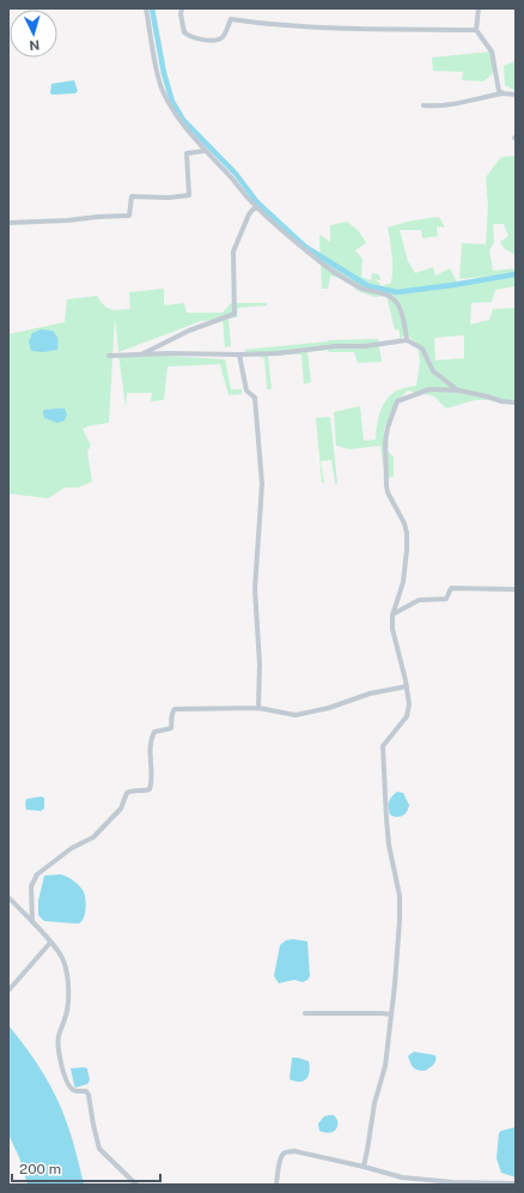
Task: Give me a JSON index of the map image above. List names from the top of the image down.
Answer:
{
  "scale_bar": "200 m",
  "north": "bottom"
}
